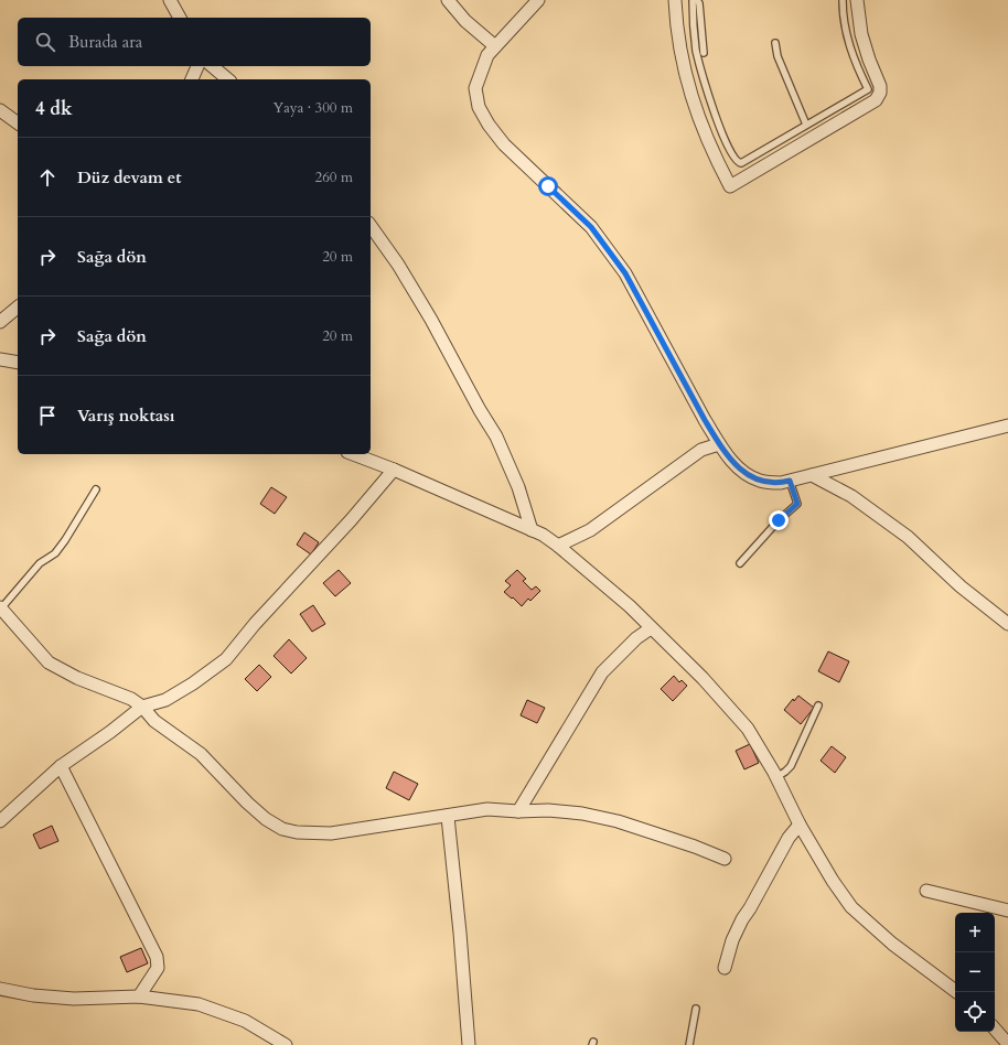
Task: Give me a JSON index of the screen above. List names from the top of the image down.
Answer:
{
  "page": {
    "search": "Burada ara",
    "heading": ["4 dk", "Yaya · 300 m"],
    "list": [
      ["Düz devam et", "260 m"],
      ["Sağa dön", "20 m"],
      ["Sağa dön", "20 m"],
      "Varış noktası"
    ],
    "map_buttons": ["+", "−"]
  }
}
